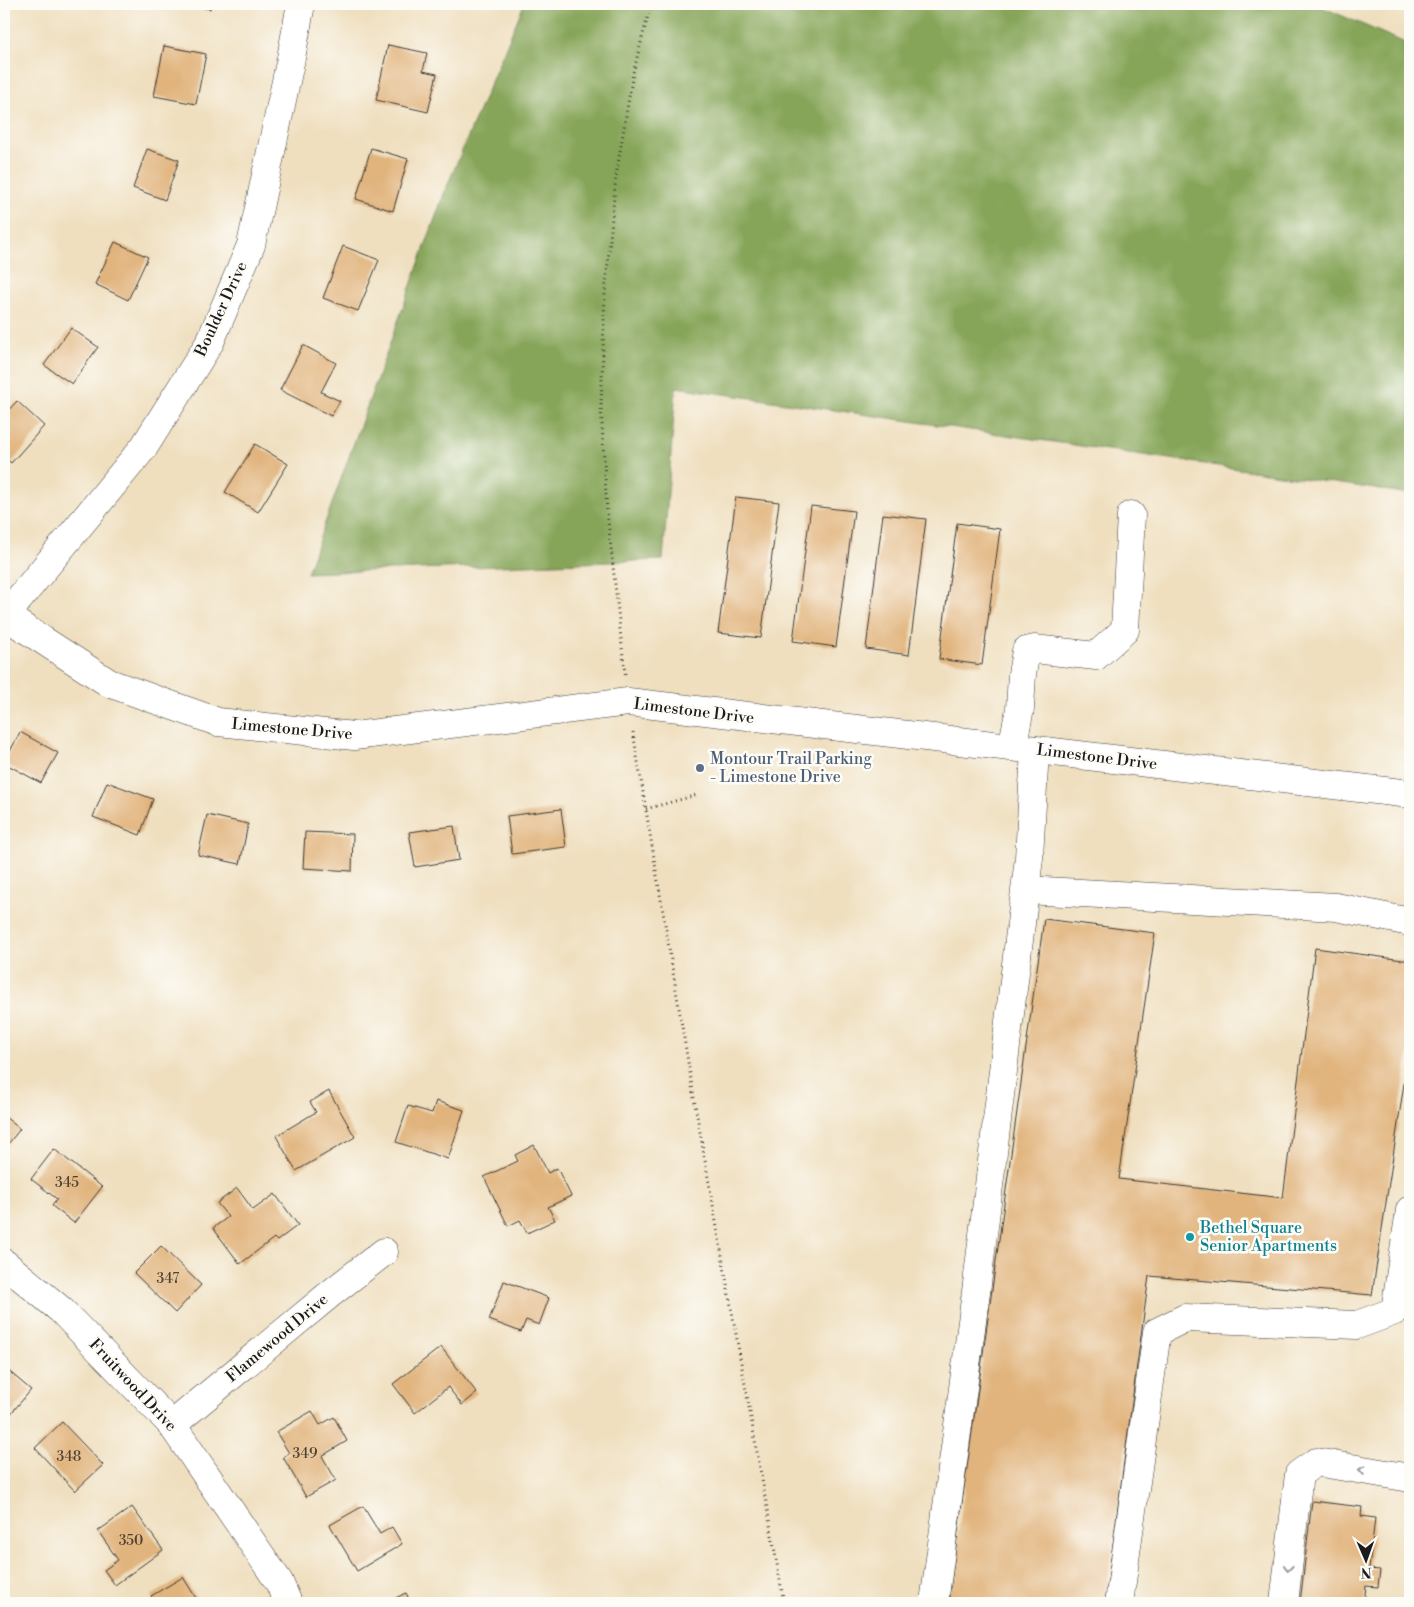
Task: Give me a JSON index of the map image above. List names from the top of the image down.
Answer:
{
  "streets": {
    "street": [
      "Boulder Drive",
      "Limestone Drive",
      "Flamewood Drive",
      "Fruitwood Drive"
    ]
  },
  "crossings": [
    ["Boulder Drive", "Limestone Drive"],
    ["Flamewood Drive", "Fruitwood Drive"]
  ],
  "places": ["Montour Trail Parking - Limestone Drive", "Bethel Square Senior Apartments"],
  "house_numbers": [
    "345",
    "347",
    "349",
    "348",
    "350"
  ],
  "north": "bottom"
}
